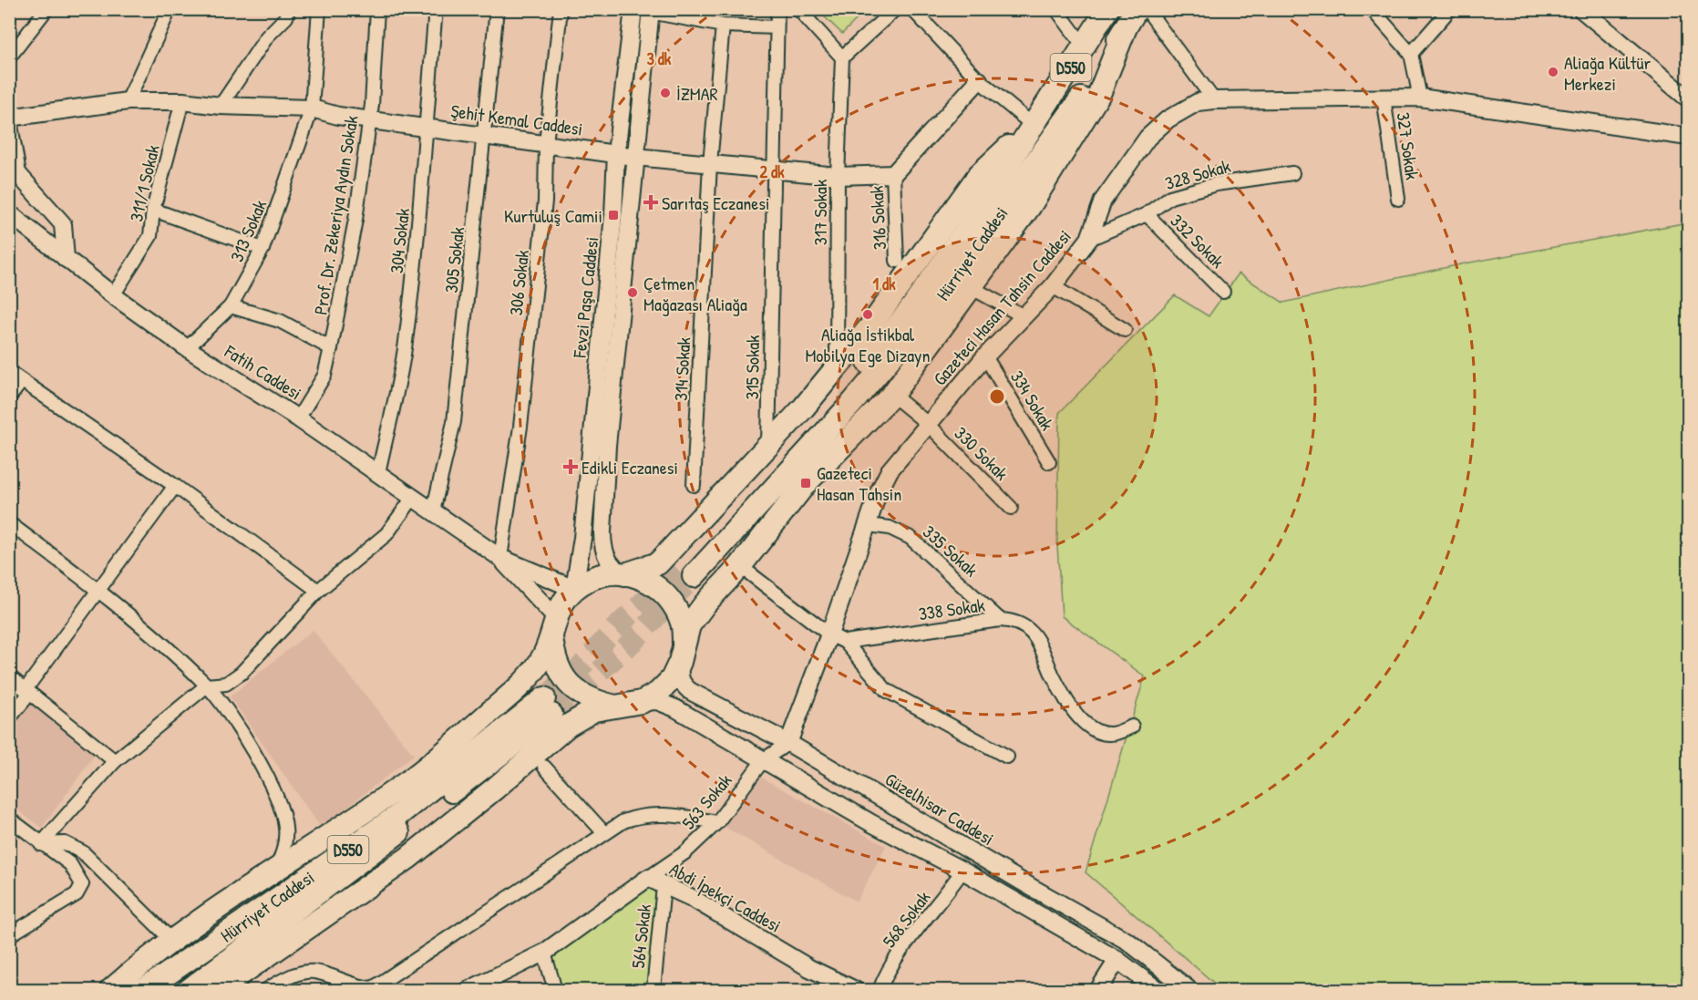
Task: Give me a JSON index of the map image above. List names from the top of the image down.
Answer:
{
  "streets": {
    "highway": ["D550", "Hürriyet Caddesi"],
    "street": [
      "Şehit Kemal Caddesi",
      "327 Sokak",
      "328 Sokak",
      "311/1 Sokak",
      "317 Sokak",
      "Prof. Dr. Zekeriya Aydın Sokak",
      "316 Sokak",
      "313 Sokak",
      "304 Sokak",
      "332 Sokak",
      "305 Sokak",
      "306 Sokak",
      "Fevzi Paşa Caddesi",
      "Gazeteci Hasan Tahsin Caddesi",
      "315 Sokak",
      "314 Sokak",
      "Fatih Caddesi",
      "334 Sokak",
      "330 Sokak",
      "335 Sokak",
      "338 Sokak",
      "563 Sokak",
      "Güzelhisar Caddesi",
      "Abdi İpekçi Caddesi",
      "568 Sokak",
      "564 Sokak"
    ]
  },
  "crossings": [
    ["Şehit Kemal Caddesi", "311/1 Sokak"],
    ["Şehit Kemal Caddesi", "317 Sokak"],
    ["Şehit Kemal Caddesi", "Prof. Dr. Zekeriya Aydın Sokak"],
    ["Şehit Kemal Caddesi", "316 Sokak"],
    ["Şehit Kemal Caddesi", "313 Sokak"],
    ["Şehit Kemal Caddesi", "304 Sokak"],
    ["Şehit Kemal Caddesi", "305 Sokak"],
    ["Şehit Kemal Caddesi", "306 Sokak"],
    ["Şehit Kemal Caddesi", "Fevzi Paşa Caddesi"],
    ["Şehit Kemal Caddesi", "315 Sokak"],
    ["Şehit Kemal Caddesi", "314 Sokak"],
    ["327 Sokak", "Gazeteci Hasan Tahsin Caddesi"],
    ["328 Sokak", "332 Sokak"],
    ["328 Sokak", "Gazeteci Hasan Tahsin Caddesi"],
    ["311/1 Sokak", "Fatih Caddesi"],
    ["Prof. Dr. Zekeriya Aydın Sokak", "Fatih Caddesi"],
    ["313 Sokak", "Fatih Caddesi"],
    ["304 Sokak", "Fatih Caddesi"],
    ["305 Sokak", "Fatih Caddesi"],
    ["306 Sokak", "Fatih Caddesi"],
    ["Fevzi Paşa Caddesi", "Fatih Caddesi"],
    ["Fevzi Paşa Caddesi", "Güzelhisar Caddesi"],
    ["Gazeteci Hasan Tahsin Caddesi", "334 Sokak"],
    ["Gazeteci Hasan Tahsin Caddesi", "330 Sokak"],
    ["Gazeteci Hasan Tahsin Caddesi", "335 Sokak"],
    ["Gazeteci Hasan Tahsin Caddesi", "563 Sokak"],
    ["Gazeteci Hasan Tahsin Caddesi", "Güzelhisar Caddesi"],
    ["Fatih Caddesi", "Güzelhisar Caddesi"],
    ["335 Sokak", "338 Sokak"],
    ["563 Sokak", "Güzelhisar Caddesi"],
    ["563 Sokak", "Abdi İpekçi Caddesi"],
    ["Abdi İpekçi Caddesi", "564 Sokak"]
  ],
  "places": {
    "other": [
      "Aliağa Kültür Merkezi",
      "İZMAR",
      "Çetmen Mağazası Aliağa",
      "Aliağa İstikbal Mobilya Ege Dizayn"
    ],
    "health": ["Sarıtaş Eczanesi", "Edikli Eczanesi"],
    "transit": ["Kurtuluş Camii", "Gazeteci Hasan Tahsin"]
  },
  "rings": ["3 dk", "2 dk", "1 dk"]
}
